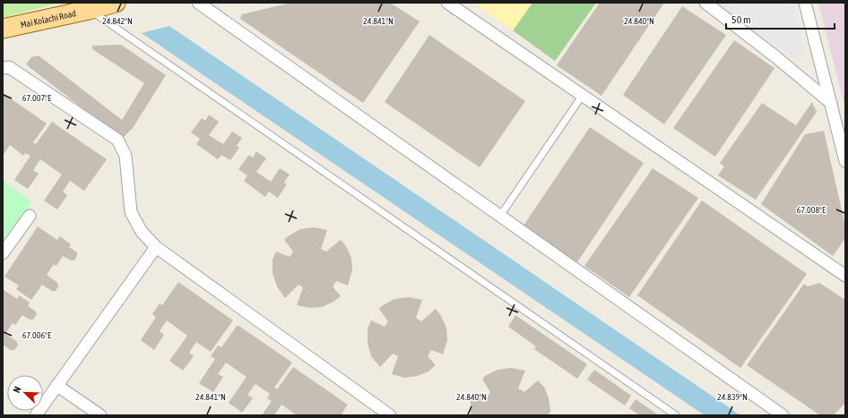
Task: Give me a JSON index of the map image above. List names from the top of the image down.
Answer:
{
  "streets": {
    "main road": ["Mai Kolachi Road"]
  },
  "scale_bar": "50 m",
  "north": "top left",
  "coordinates": [
    "24.841°N",
    "24.840°N",
    "24.842°N",
    "67.007°E",
    "67.008°E",
    "67.006°E",
    "24.839°N"
  ]
}
